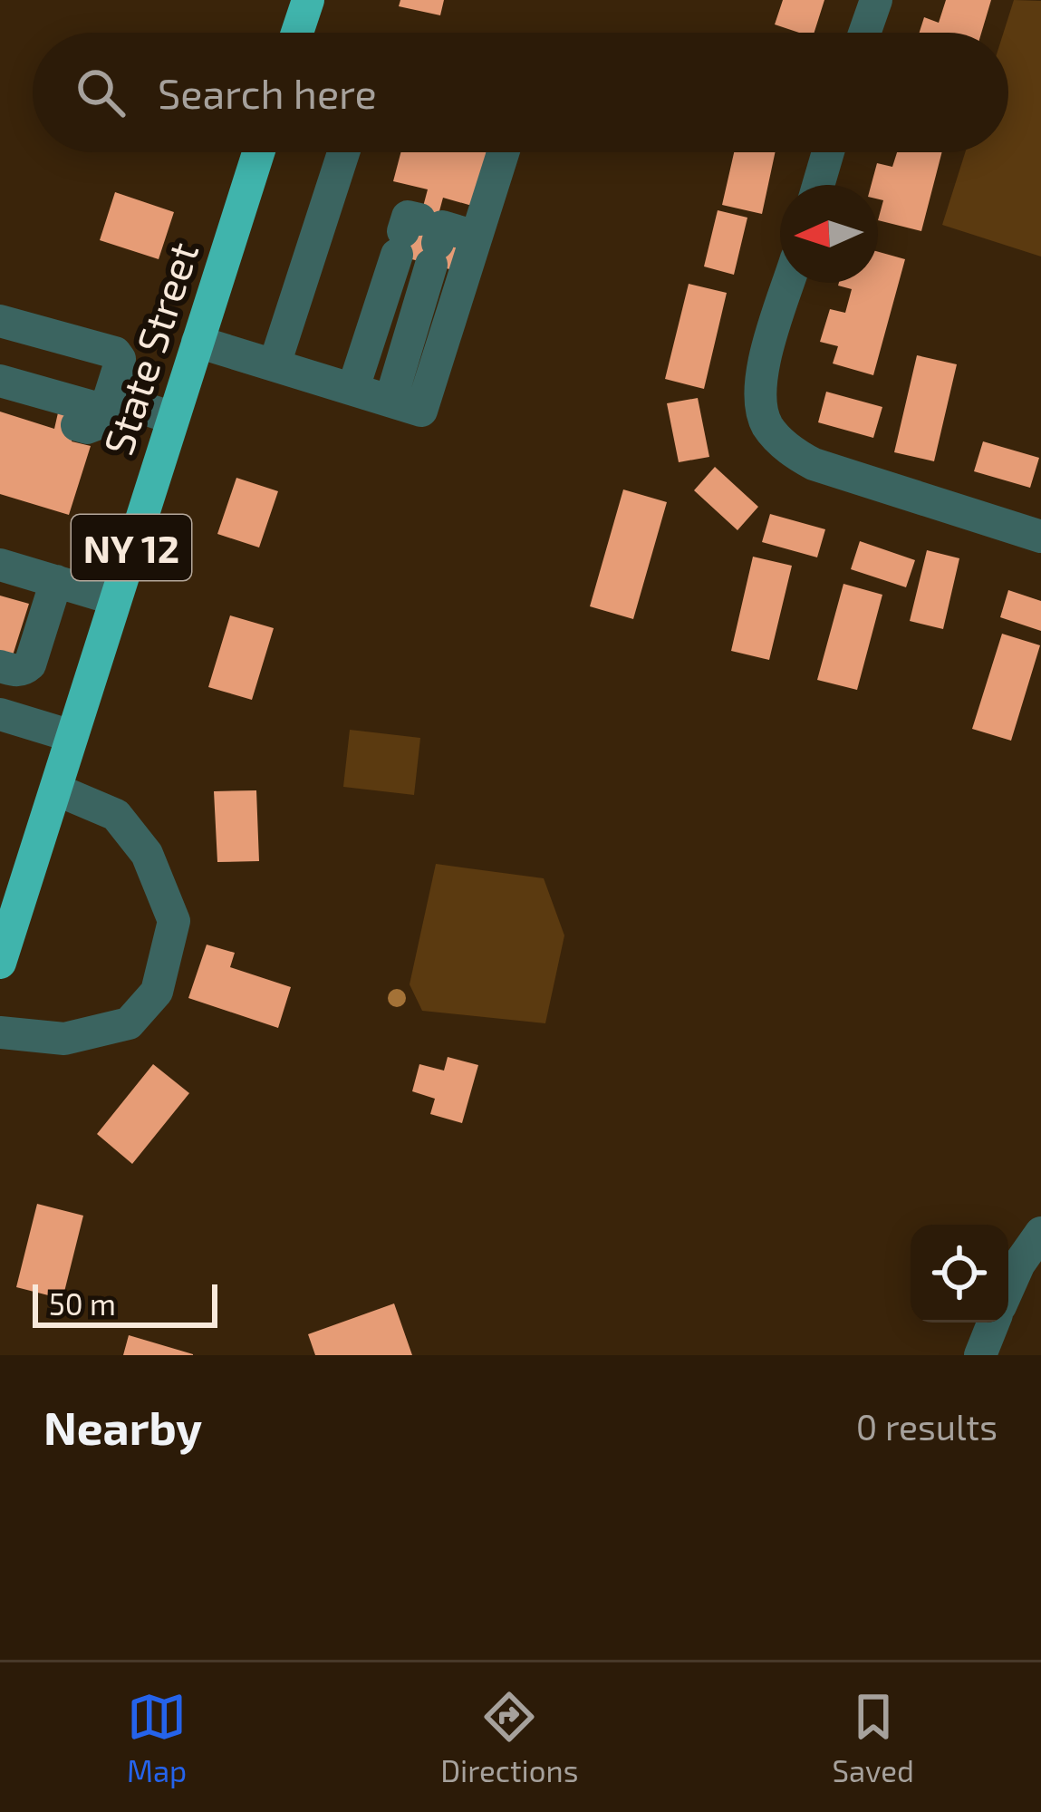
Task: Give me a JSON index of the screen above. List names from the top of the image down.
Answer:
{
  "streets": {
    "highway": ["State Street", "NY 12"]
  },
  "scale_bar": "50 m",
  "north": "left",
  "page": {
    "search": "Search here",
    "scale": "50 m",
    "heading": ["Nearby", "0 results"],
    "nav": ["Map", "Directions", "Saved"]
  }
}
